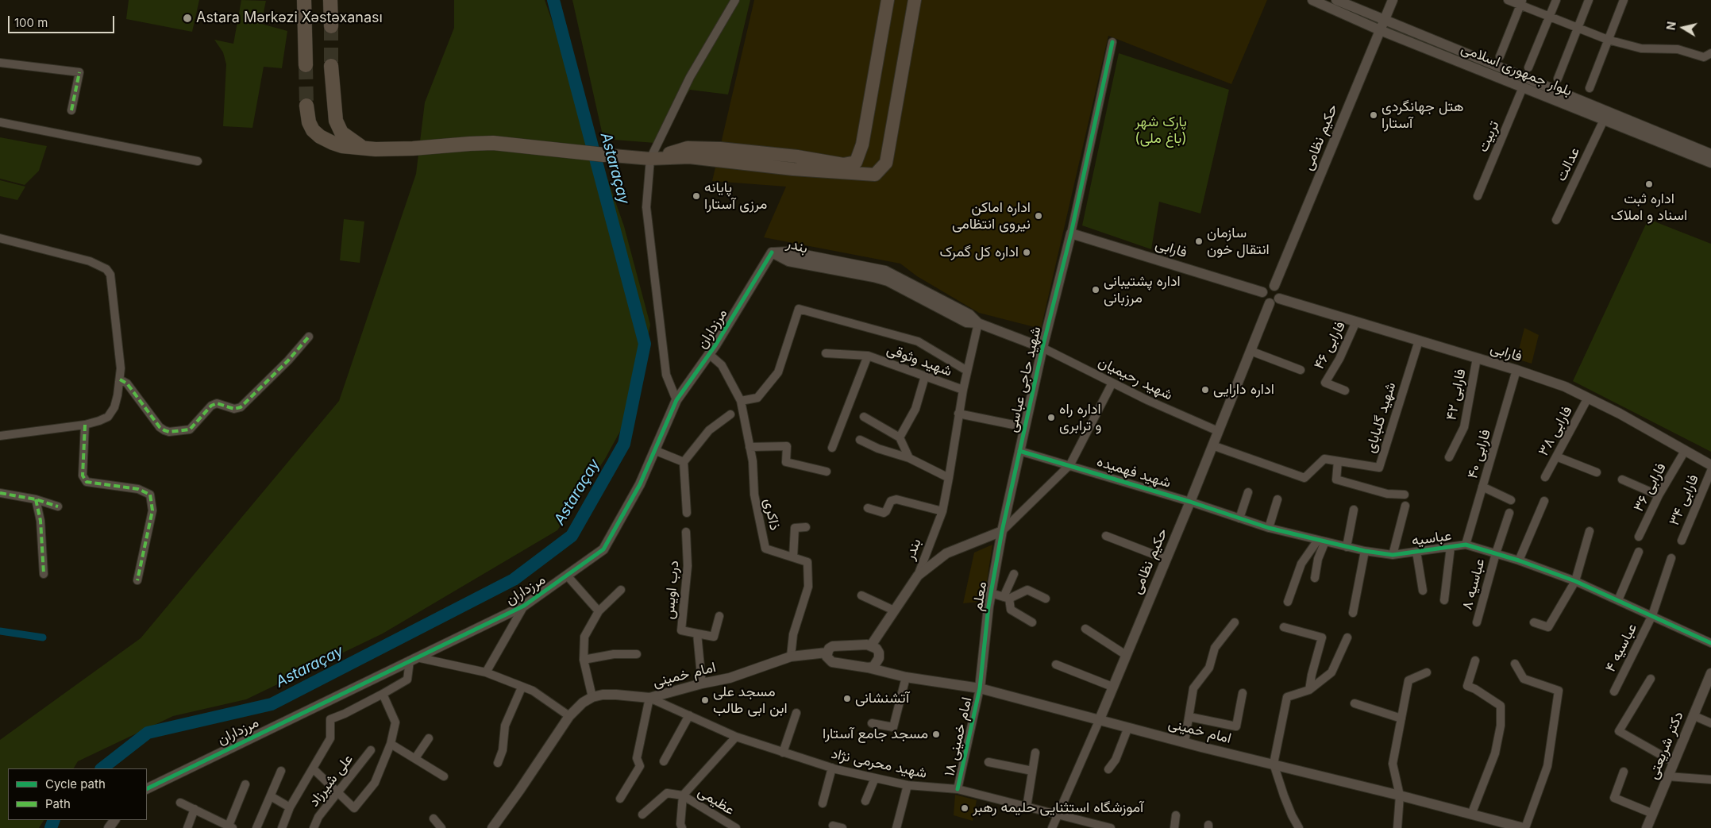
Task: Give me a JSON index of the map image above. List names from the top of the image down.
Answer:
{
  "streets": {
    "street": [
      "بلوار جمهوری اسلامی",
      "تربیت",
      "حکیم نظامی",
      "عدالت",
      "بندر",
      "فارابی",
      "مرزداران",
      "فارابی ۴۶",
      "شهید وثوقی",
      "شهید رحیمیان",
      "شهید حاجی عباسی",
      "فارابی ۴۲",
      "شهید گلبابای",
      "فارابی ۳۸",
      "فارابی ۴۰",
      "شهید فهمیده",
      "فارابی ۳۶",
      "فارابی ۳۴",
      "ذاکری",
      "عباسیه",
      "عباسیه ۸",
      "درب اویس",
      "معلم",
      "عباسیه ۴",
      "امام خمینی",
      "امام خمینی ۱۸",
      "دکتر شریعتی",
      "شهید محرمی نژاد",
      "علی شیرزاد",
      "عظیمی"
    ]
  },
  "crossings": [
    ["بلوار جمهوری اسلامی", "تربیت"],
    ["بلوار جمهوری اسلامی", "حکیم نظامی"],
    ["بلوار جمهوری اسلامی", "عدالت"],
    ["حکیم نظامی", "فارابی"],
    ["حکیم نظامی", "شهید رحیمیان"],
    ["حکیم نظامی", "شهید گلبابای"],
    ["حکیم نظامی", "شهید فهمیده"],
    ["حکیم نظامی", "عباسیه"],
    ["حکیم نظامی", "امام خمینی"],
    ["حکیم نظامی", "شهید محرمی نژاد"],
    ["بندر", "مرزداران"],
    ["بندر", "شهید وثوقی"],
    ["بندر", "شهید رحیمیان"],
    ["بندر", "شهید حاجی عباسی"],
    ["فارابی", "فارابی ۴۶"],
    ["فارابی", "شهید حاجی عباسی"],
    ["فارابی", "فارابی ۴۲"],
    ["فارابی", "شهید گلبابای"],
    ["فارابی", "فارابی ۳۸"],
    ["فارابی", "فارابی ۴۰"],
    ["فارابی", "فارابی ۳۶"],
    ["مرزداران", "ذاکری"],
    ["شهید رحیمیان", "شهید حاجی عباسی"],
    ["شهید حاجی عباسی", "شهید فهمیده"],
    ["شهید حاجی عباسی", "معلم"],
    ["فارابی ۴۰", "عباسیه"],
    ["شهید فهمیده", "عباسیه"],
    ["ذاکری", "امام خمینی"],
    ["عباسیه", "عباسیه ۸"],
    ["عباسیه", "عباسیه ۴"],
    ["معلم", "امام خمینی"],
    ["معلم", "امام خمینی ۱۸"],
    ["امام خمینی", "امام خمینی ۱۸"],
    ["امام خمینی", "شهید محرمی نژاد"],
    ["امام خمینی ۱۸", "شهید محرمی نژاد"]
  ],
  "water": ["Astaraçay"],
  "parks": ["پارک شهر (باغ ملی)"],
  "places": [
    "Astara Mərkəzi Xəstəxanası",
    "هتل جهانگردى آستارا",
    "اداره ثبت اسناد و املاک",
    "پایانه مرزی آستارا",
    "اداره اماکن نیروی انتظامی",
    "سازمان انتقال خون",
    "اداره کل گمرک",
    "اداره پشتیبانی مرزبانی",
    "اداره دارایی",
    "اداره راه و ترابری",
    "آتشنشانی",
    "مسجد علی ابن ابی طالب",
    "مسجد جامع آستارا",
    "آموزشگاه استثنایی حلیمه رهبر"
  ],
  "legend": ["Cycle path", "Path"],
  "scale_bar": "100 m",
  "north": "left"
}
